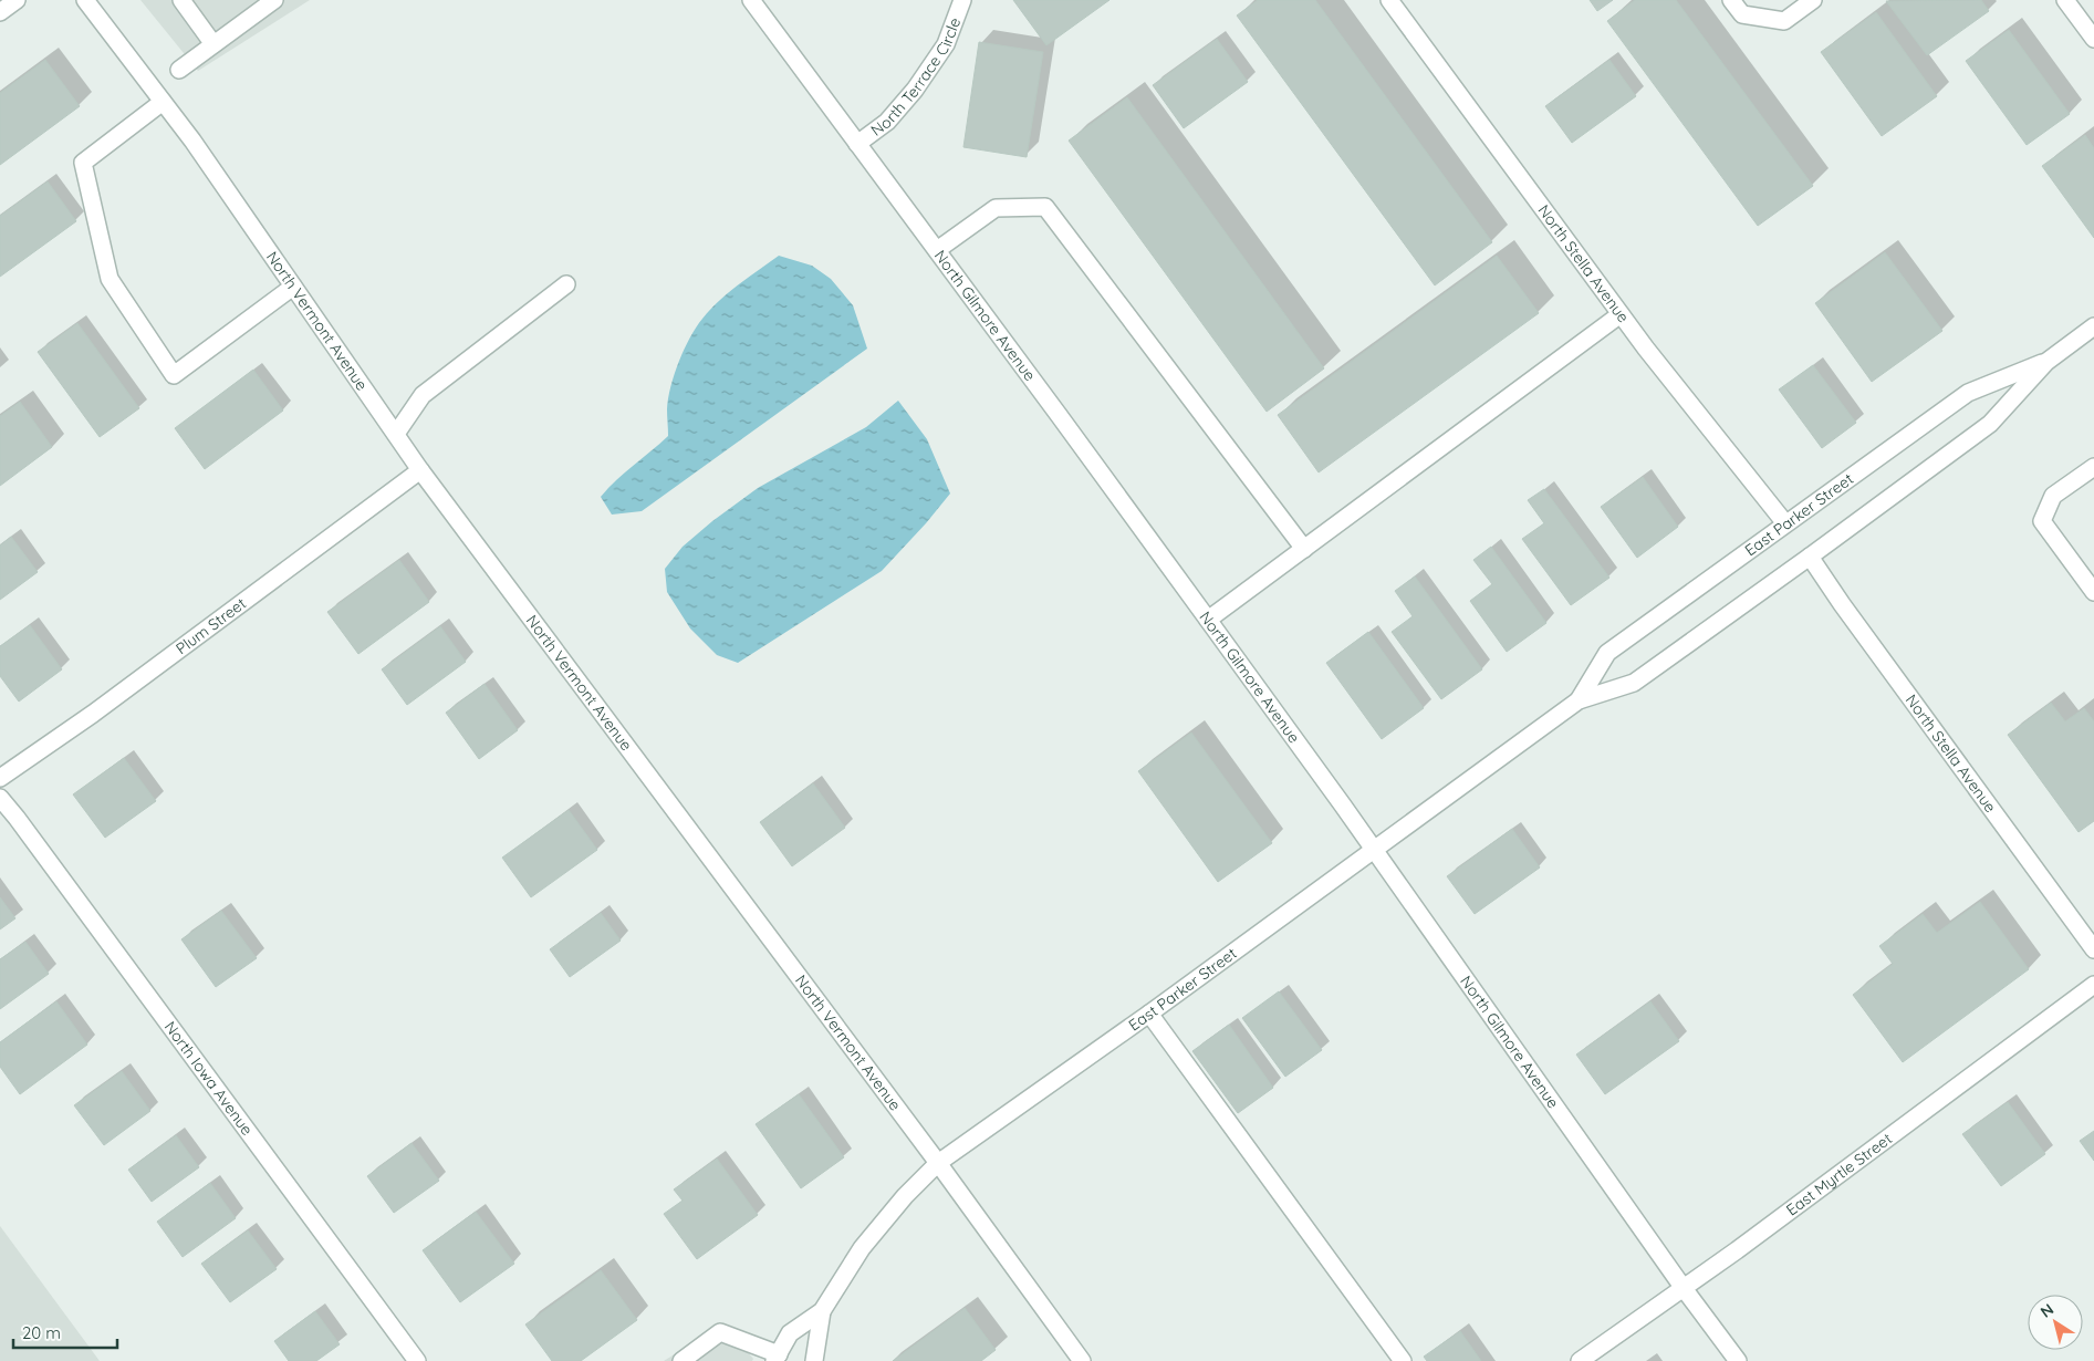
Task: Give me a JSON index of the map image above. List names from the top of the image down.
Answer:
{
  "streets": {
    "street": [
      "North Terrace Circle",
      "North Stella Avenue",
      "North Gilmore Avenue",
      "North Vermont Avenue",
      "East Parker Street",
      "Plum Street",
      "North Iowa Avenue",
      "East Myrtle Street"
    ]
  },
  "crossings": [
    ["North Terrace Circle", "North Gilmore Avenue"],
    ["North Stella Avenue", "East Parker Street"],
    ["North Gilmore Avenue", "East Parker Street"],
    ["North Gilmore Avenue", "East Myrtle Street"],
    ["North Vermont Avenue", "East Parker Street"],
    ["North Vermont Avenue", "Plum Street"]
  ],
  "scale_bar": "20 m",
  "north": "top left"
}
